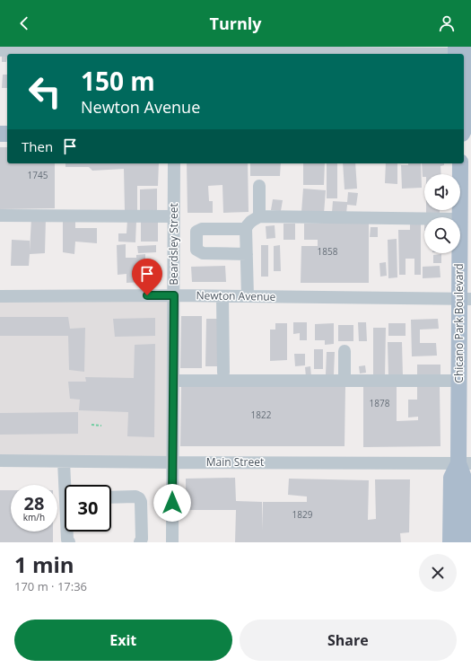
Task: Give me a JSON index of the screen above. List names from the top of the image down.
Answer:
{
  "streets": {
    "main road": ["Chicano Park Boulevard"],
    "street": ["Beardsley Street", "Newton Avenue", "Main Street"]
  },
  "crossings": [
    ["Beardsley Street", "Newton Avenue"],
    ["Beardsley Street", "Main Street"],
    ["Newton Avenue", "Chicano Park Boulevard"],
    ["Chicano Park Boulevard", "Main Street"]
  ],
  "house_numbers": [
    "1745",
    "1858",
    "1878",
    "1822",
    "1829"
  ],
  "page": {
    "header": "Turnly",
    "turn": ["150 m", "Newton Avenue"],
    "then": "Then",
    "speed": "28 km/h",
    "limit": "30",
    "heading": ["1 min", "170 m · 17:36"],
    "buttons": ["Exit", "Share"]
  }
}
